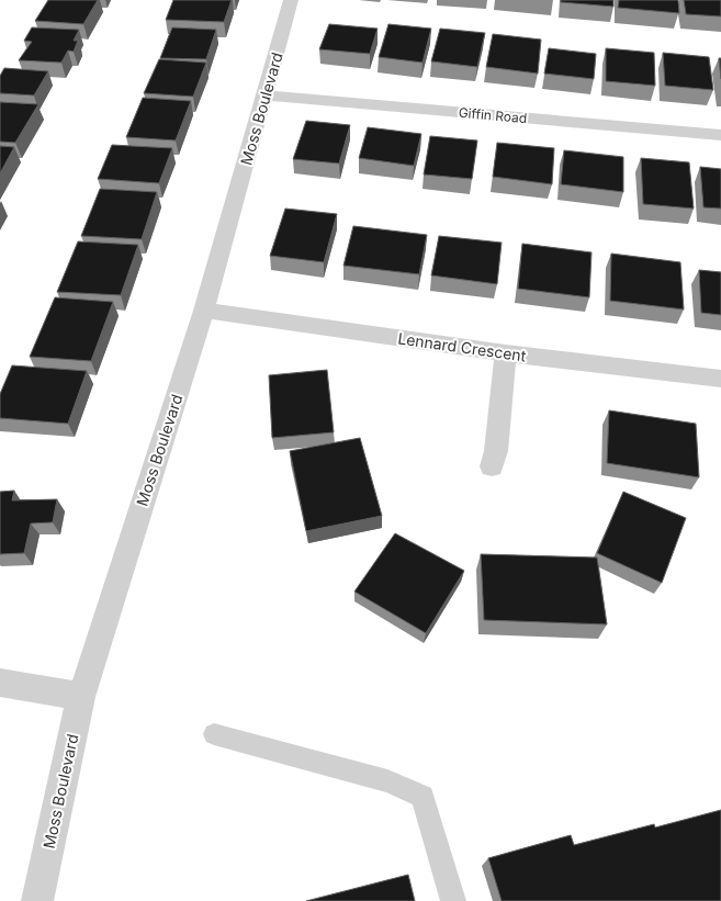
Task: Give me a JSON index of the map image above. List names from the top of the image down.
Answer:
{
  "streets": {
    "street": ["Moss Boulevard", "Giffin Road", "Lennard Crescent"]
  },
  "crossings": [
    ["Moss Boulevard", "Giffin Road"],
    ["Moss Boulevard", "Lennard Crescent"]
  ]
}
